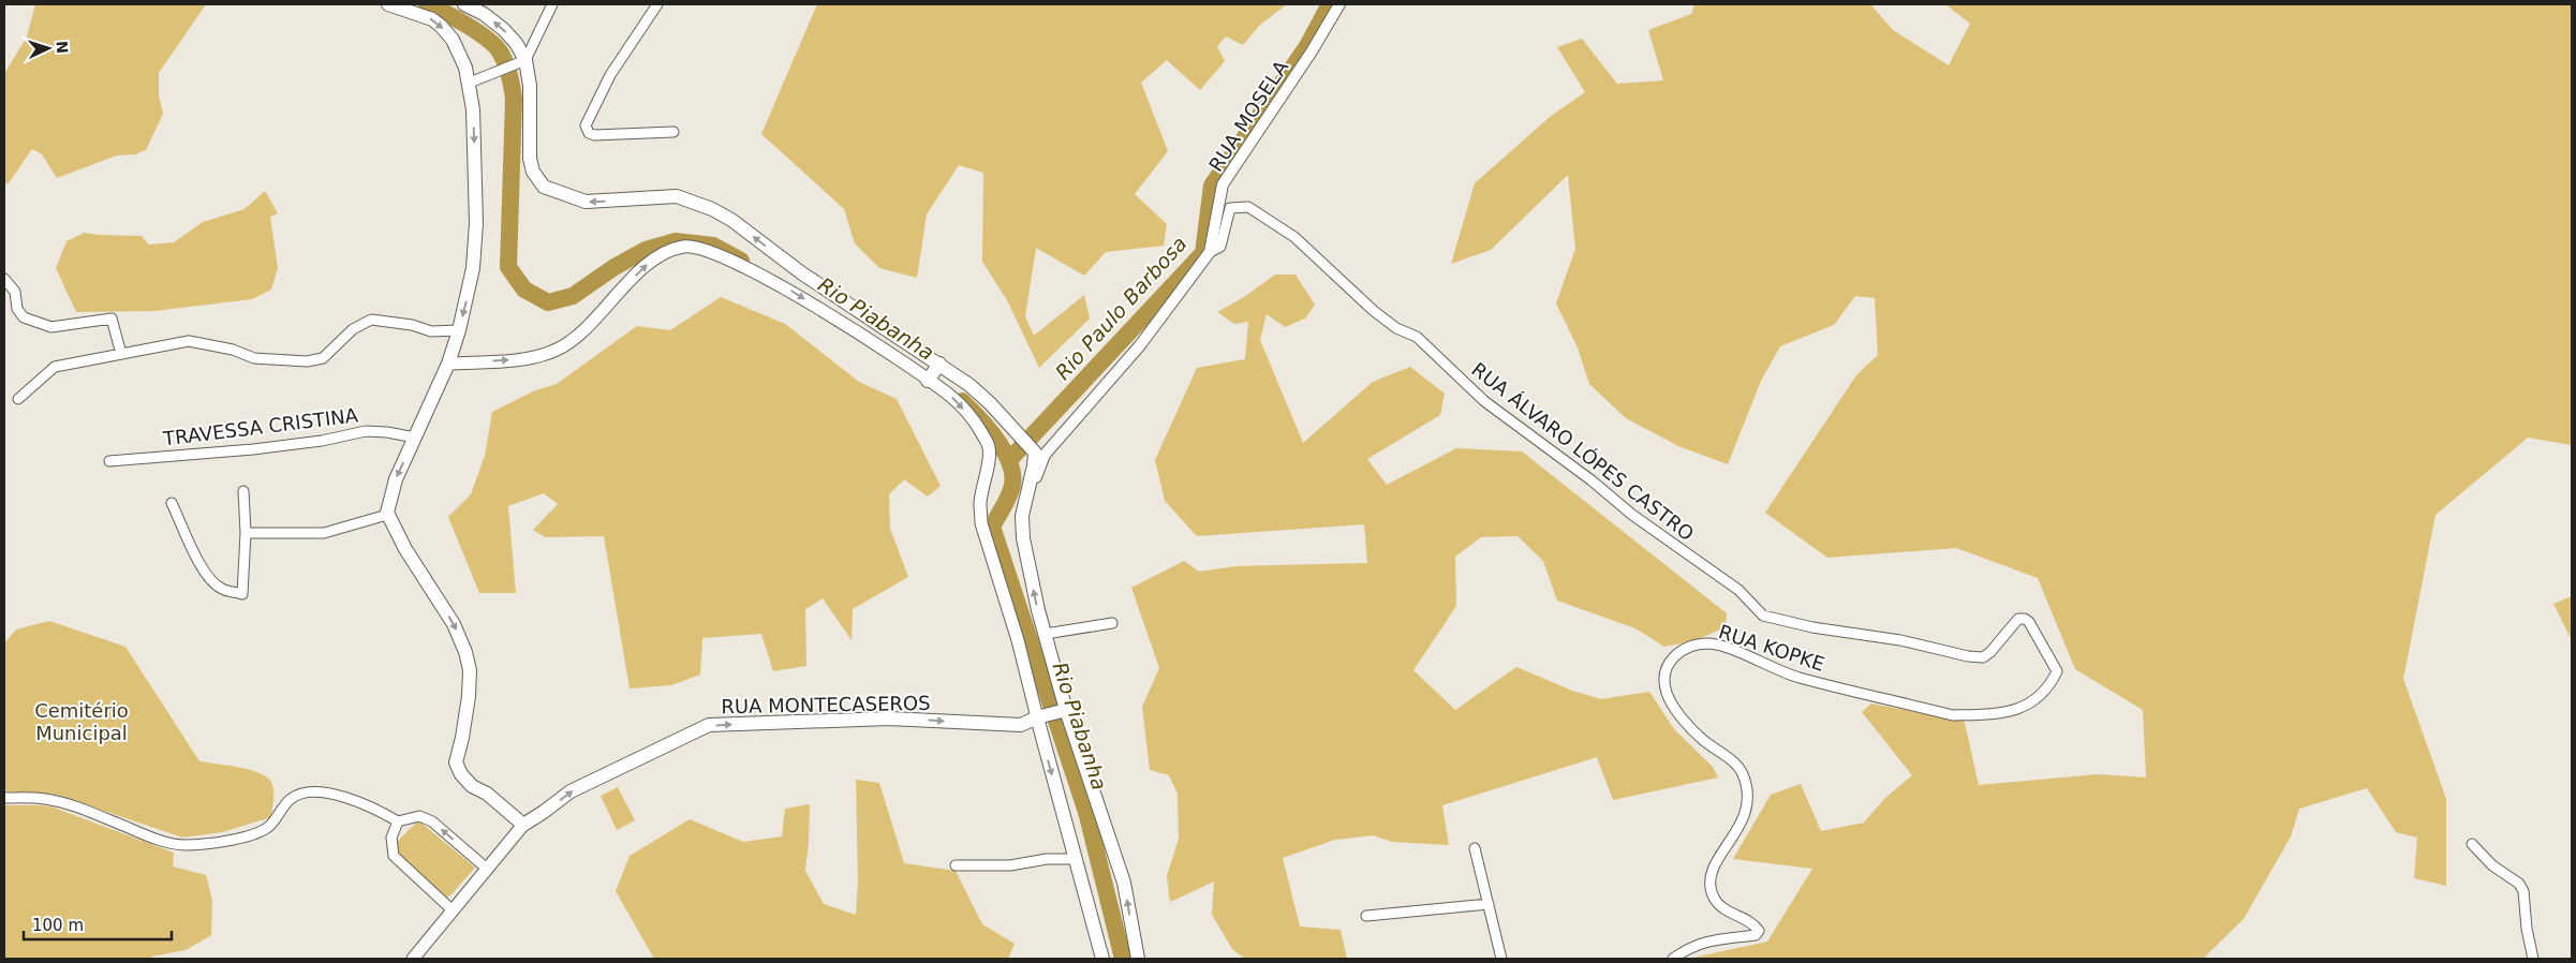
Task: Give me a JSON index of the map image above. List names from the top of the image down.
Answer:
{
  "streets": {
    "main road": ["RUA MONTECASEROS"],
    "street": [
      "RUA MOSELA",
      "TRAVESSA CRISTINA",
      "RUA ÁLVARO LÓPES CASTRO",
      "RUA KOPKE"
    ]
  },
  "crossings": [
    ["RUA MOSELA", "RUA ÁLVARO LÓPES CASTRO"],
    ["RUA ÁLVARO LÓPES CASTRO", "RUA KOPKE"]
  ],
  "one_way": ["RUA MONTECASEROS"],
  "water": ["Rio Paulo Barbosa", "Rio Piabanha"],
  "parks": ["Cemitério Municipal"],
  "scale_bar": "100 m",
  "north": "right"
}
